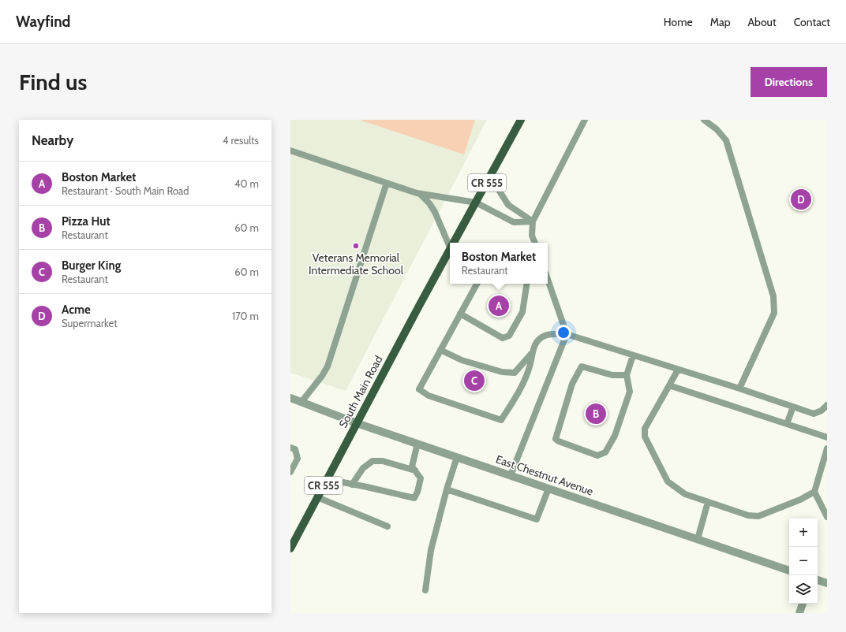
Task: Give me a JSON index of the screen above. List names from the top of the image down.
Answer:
{
  "streets": {
    "main road": ["CR 555", "South Main Road"],
    "street": ["East Chestnut Avenue"]
  },
  "crossings": [
    ["South Main Road", "East Chestnut Avenue"]
  ],
  "places": ["Veterans Memorial Intermediate School"],
  "page": {
    "header": "Wayfind",
    "nav": [
      "Home",
      "Map",
      "About",
      "Contact"
    ],
    "buttons": "Directions",
    "title": "Find us",
    "heading": ["Nearby", "4 results"],
    "list": [
      {
        "mark": "A",
        "name": "Boston Market",
        "note": "Restaurant · South Main Road",
        "value": "40 m"
      },
      {
        "mark": "B",
        "name": "Pizza Hut",
        "note": "Restaurant",
        "value": "60 m"
      },
      {
        "mark": "C",
        "name": "Burger King",
        "note": "Restaurant",
        "value": "60 m"
      },
      {
        "mark": "D",
        "name": "Acme",
        "note": "Supermarket",
        "value": "170 m"
      }
    ],
    "pins": [
      "D",
      "A",
      "C",
      "B"
    ],
    "popup": ["Boston Market", "Restaurant"],
    "map_buttons": ["+", "−"]
  }
}
